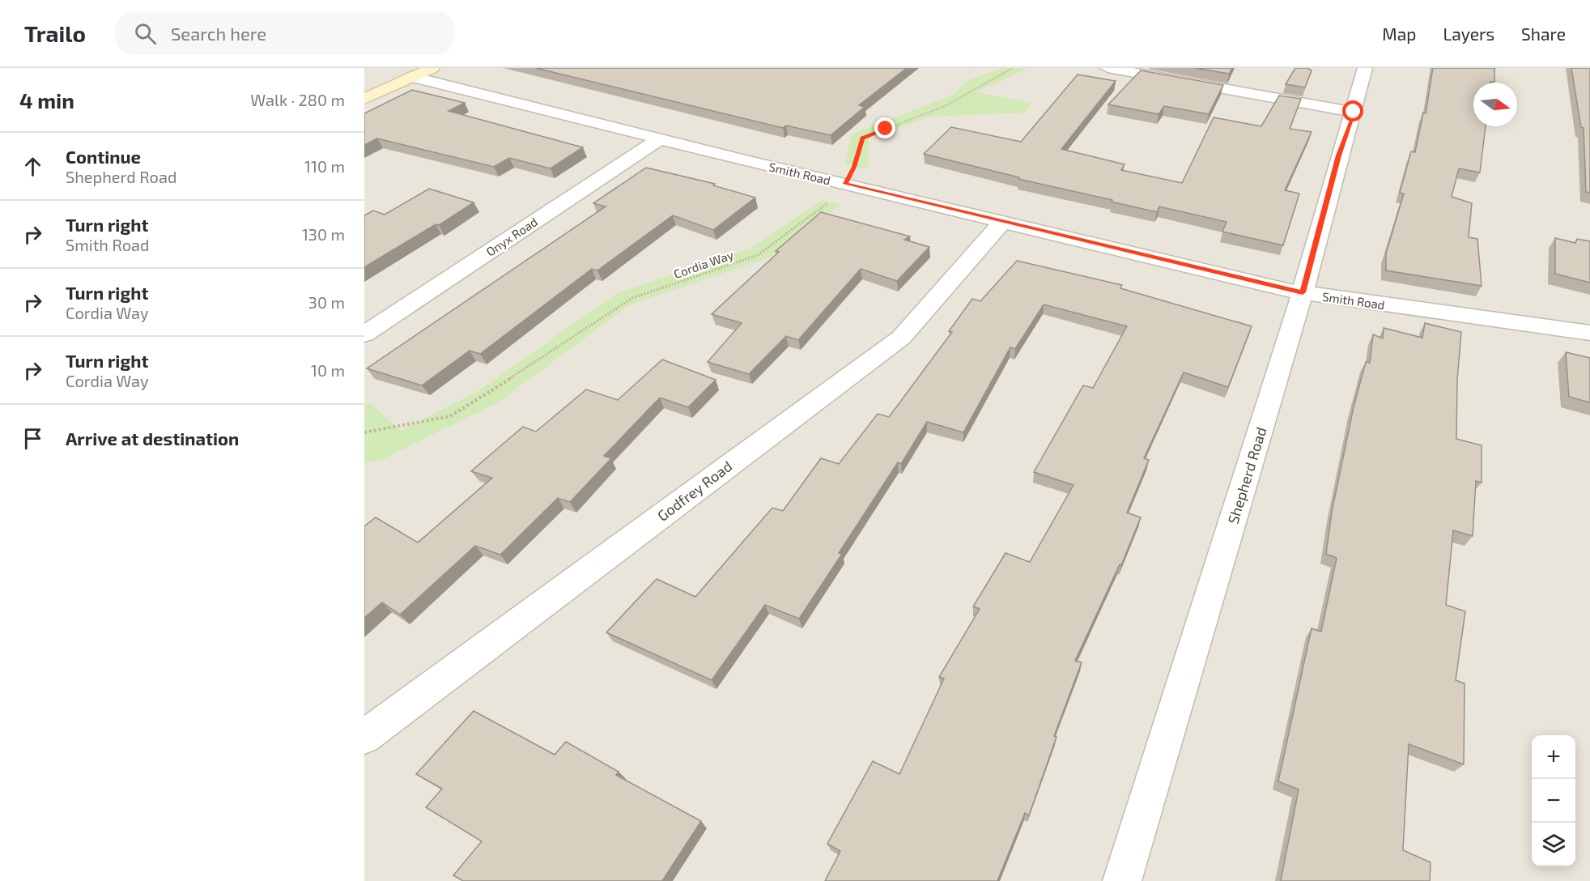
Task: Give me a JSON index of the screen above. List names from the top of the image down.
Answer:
{
  "streets": {
    "street": [
      "Smith Road",
      "Onyx Road",
      "Shepherd Road",
      "Godfrey Road"
    ],
    "path": ["Cordia Way"]
  },
  "crossings": [
    ["Smith Road", "Onyx Road"],
    ["Smith Road", "Cordia Way"],
    ["Smith Road", "Shepherd Road"],
    ["Smith Road", "Godfrey Road"]
  ],
  "north": "right",
  "page": {
    "header": "Trailo",
    "search": "Search here",
    "nav": ["Map", "Layers", "Share"],
    "heading": ["4 min", "Walk · 280 m"],
    "list": [
      ["Continue", "Shepherd Road", "110 m"],
      ["Turn right", "Smith Road", "130 m"],
      ["Turn right", "Cordia Way", "30 m"],
      ["Turn right", "Cordia Way", "10 m"],
      "Arrive at destination"
    ],
    "map_buttons": ["+", "−"]
  }
}
